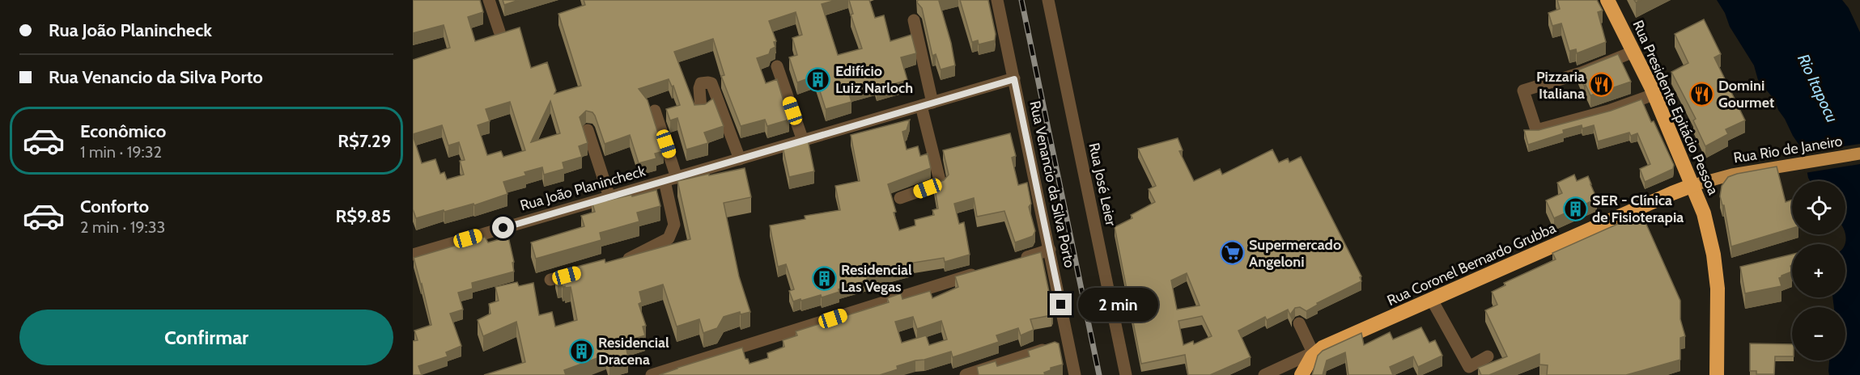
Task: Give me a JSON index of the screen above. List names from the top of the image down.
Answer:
{
  "streets": {
    "highway": ["Rua Presidente Epitácio Pessoa", "Rua Coronel Bernardo Grubba"],
    "main road": ["Rua Rio de Janeiro"],
    "street": ["Rua Venancio da Silva Porto", "Rua José Leier", "Rua João Planincheck"]
  },
  "crossings": [
    ["Rua Presidente Epitácio Pessoa", "Rua Rio de Janeiro"],
    ["Rua Presidente Epitácio Pessoa", "Rua Coronel Bernardo Grubba"],
    ["Rua Rio de Janeiro", "Rua Coronel Bernardo Grubba"],
    ["Rua Venancio da Silva Porto", "Rua João Planincheck"]
  ],
  "water": ["Rio Itapocu"],
  "places": {
    "building": [
      "Edifício Luiz Narloch",
      "SER - Clínica de Fisioterapia",
      "Residencial Las Vegas",
      "Residencial Dracena"
    ],
    "restaurant": ["Pizzaria Italiana", "Domini Gourmet"],
    "supermarket": ["Supermercado Angeloni"]
  },
  "page": {
    "banner": ["Rua João Planincheck", "Rua Venancio da Silva Porto"],
    "list": [
      {
        "name": "Econômico",
        "note": "1 min · 19:32",
        "value": "R$7.29"
      },
      {
        "name": "Conforto",
        "note": "2 min · 19:33",
        "value": "R$9.85"
      }
    ],
    "map_buttons": ["+", "−"],
    "bubble": "2 min",
    "buttons": "Confirmar"
  }
}
